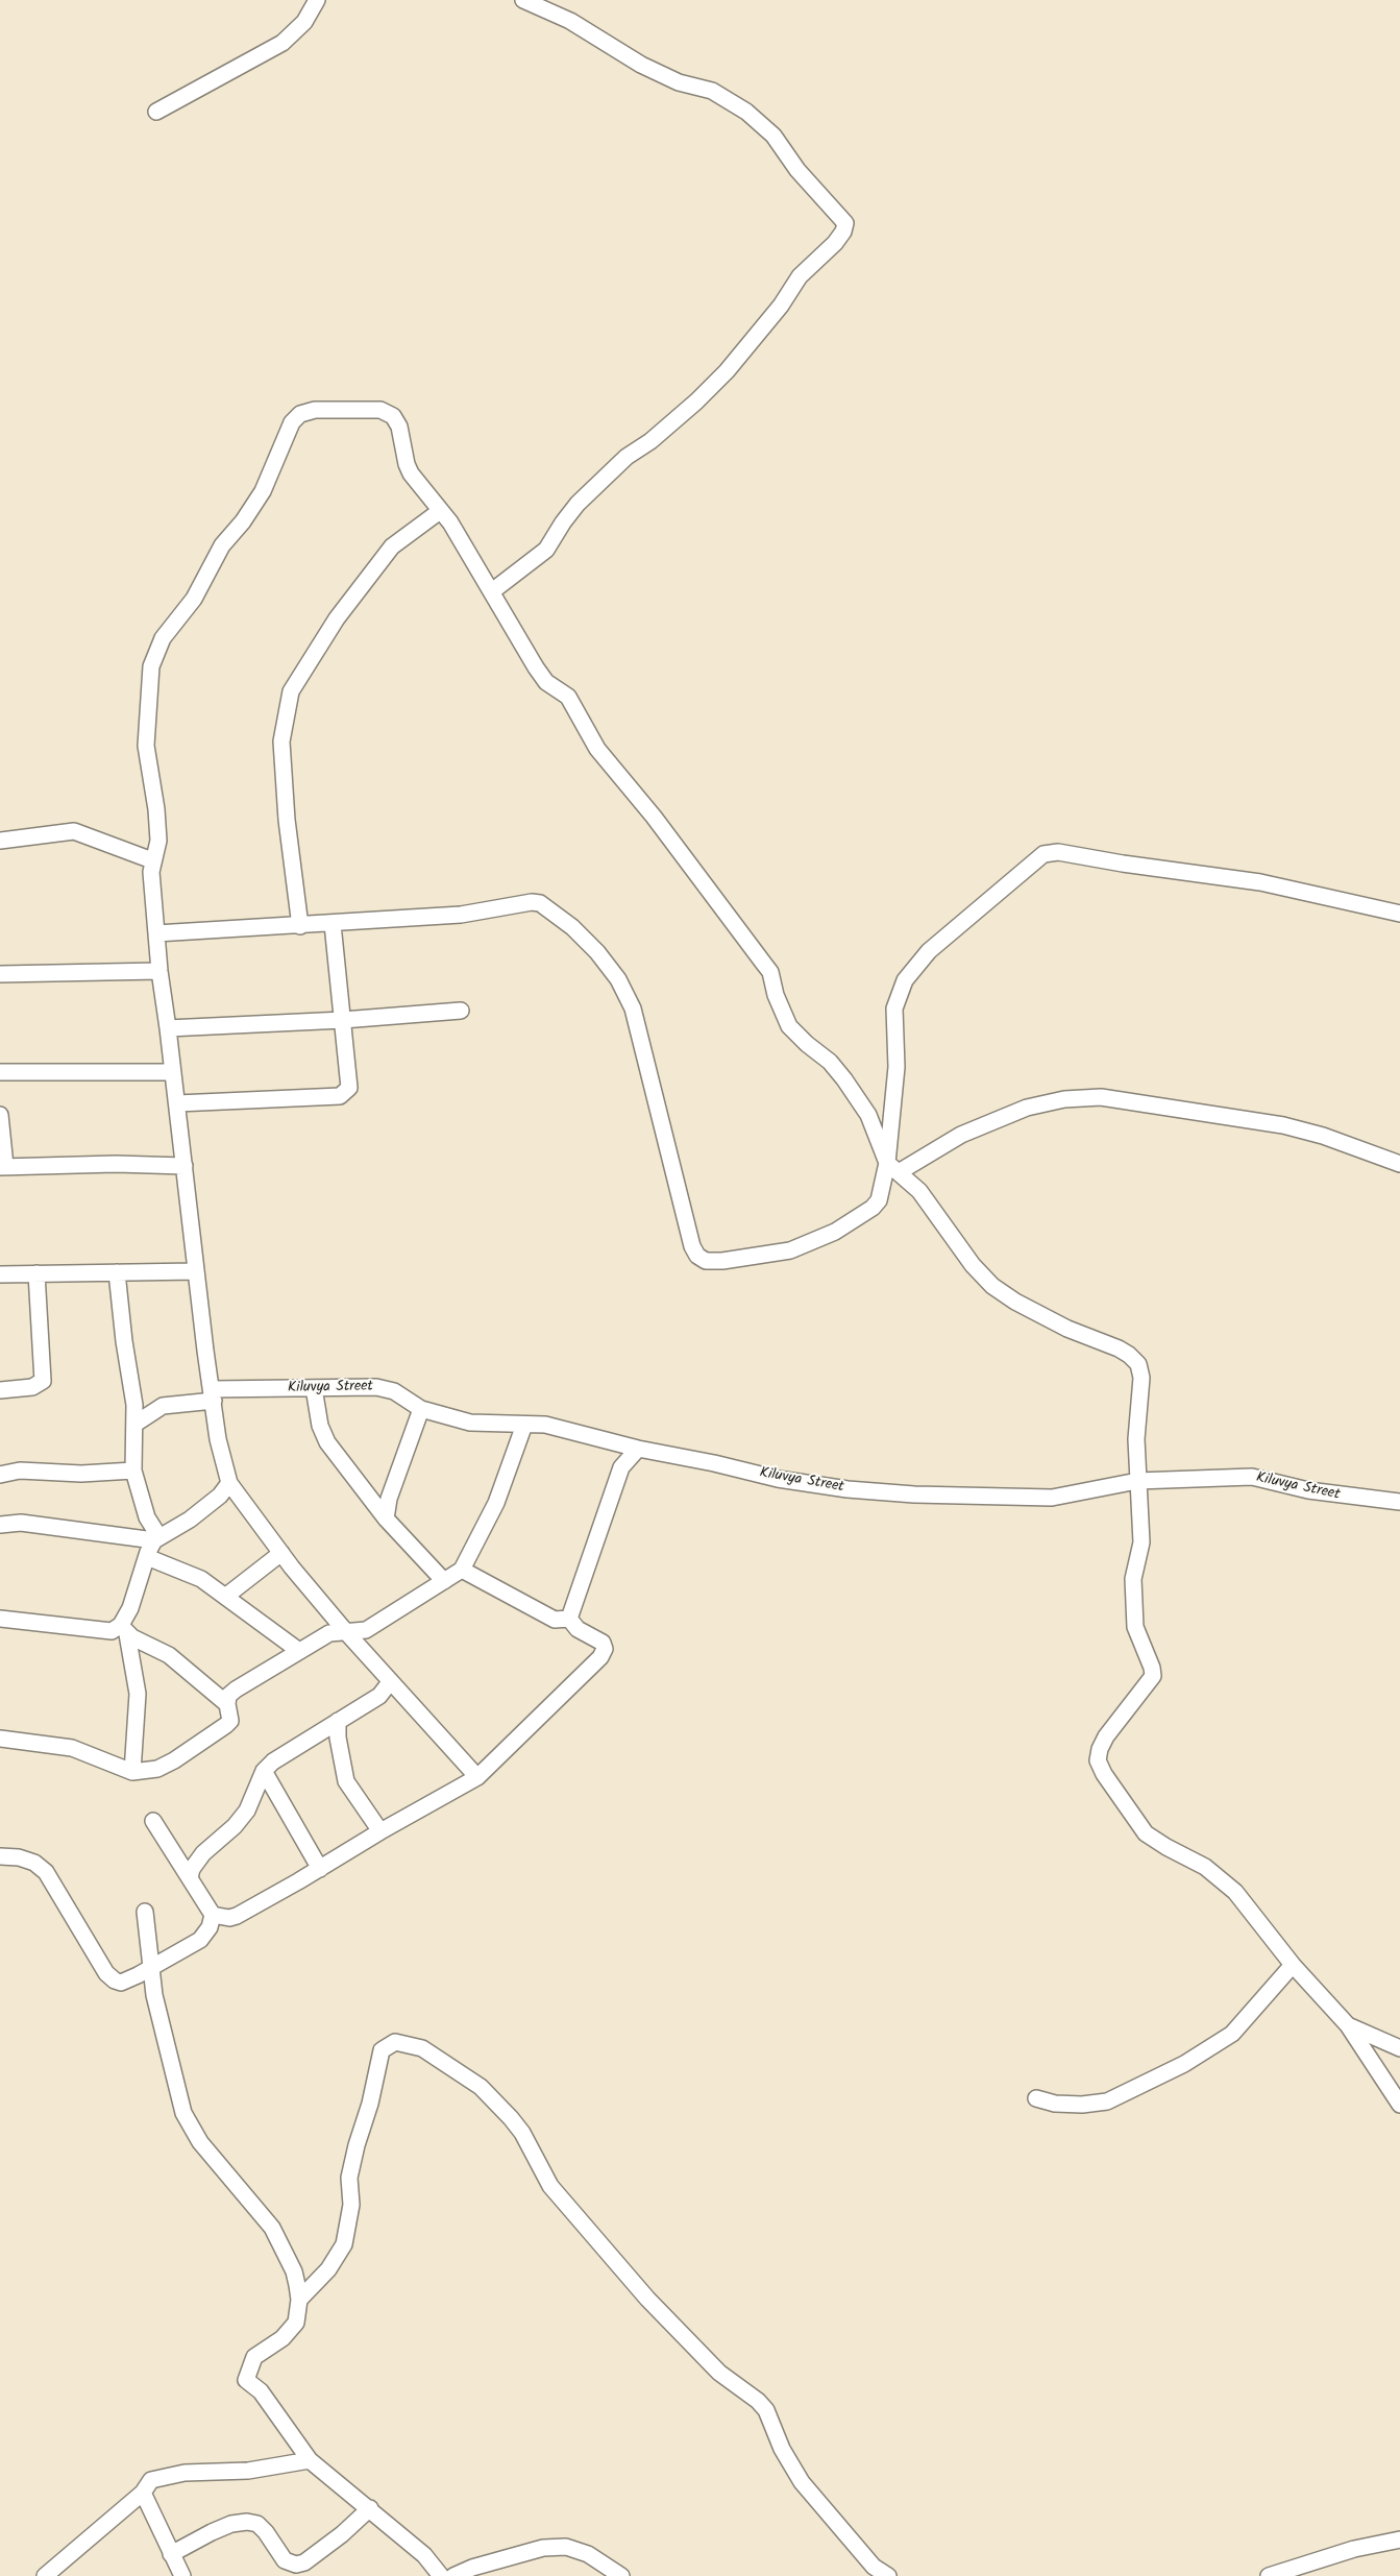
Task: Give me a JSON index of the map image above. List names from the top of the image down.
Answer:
{
  "streets": {
    "street": ["Kiluvya Street"]
  }
}
